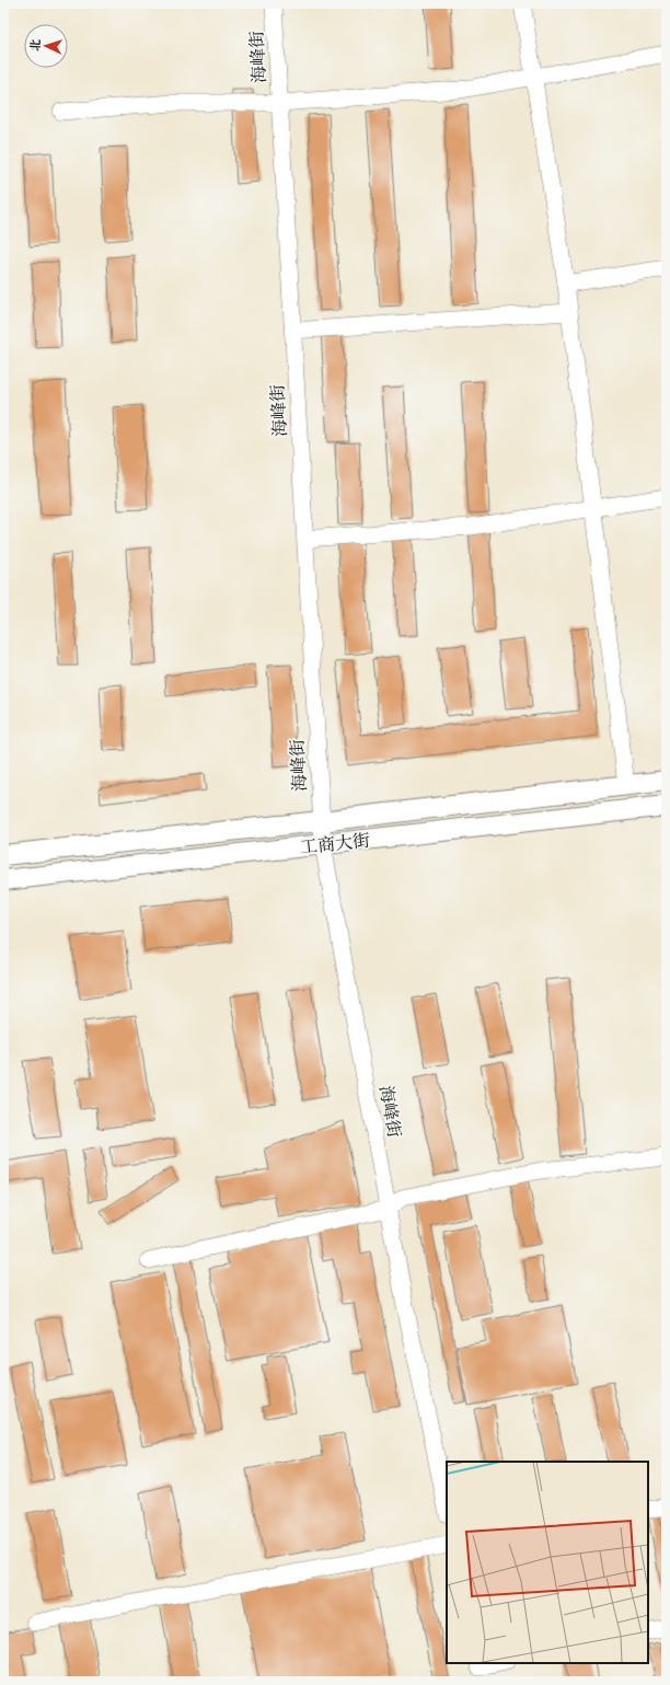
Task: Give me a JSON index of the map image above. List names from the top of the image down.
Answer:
{
  "streets": {
    "main road": ["工商大街"],
    "street": ["海峰街"]
  },
  "crossings": [
    ["海峰街", "工商大街"]
  ],
  "north": "left"
}
